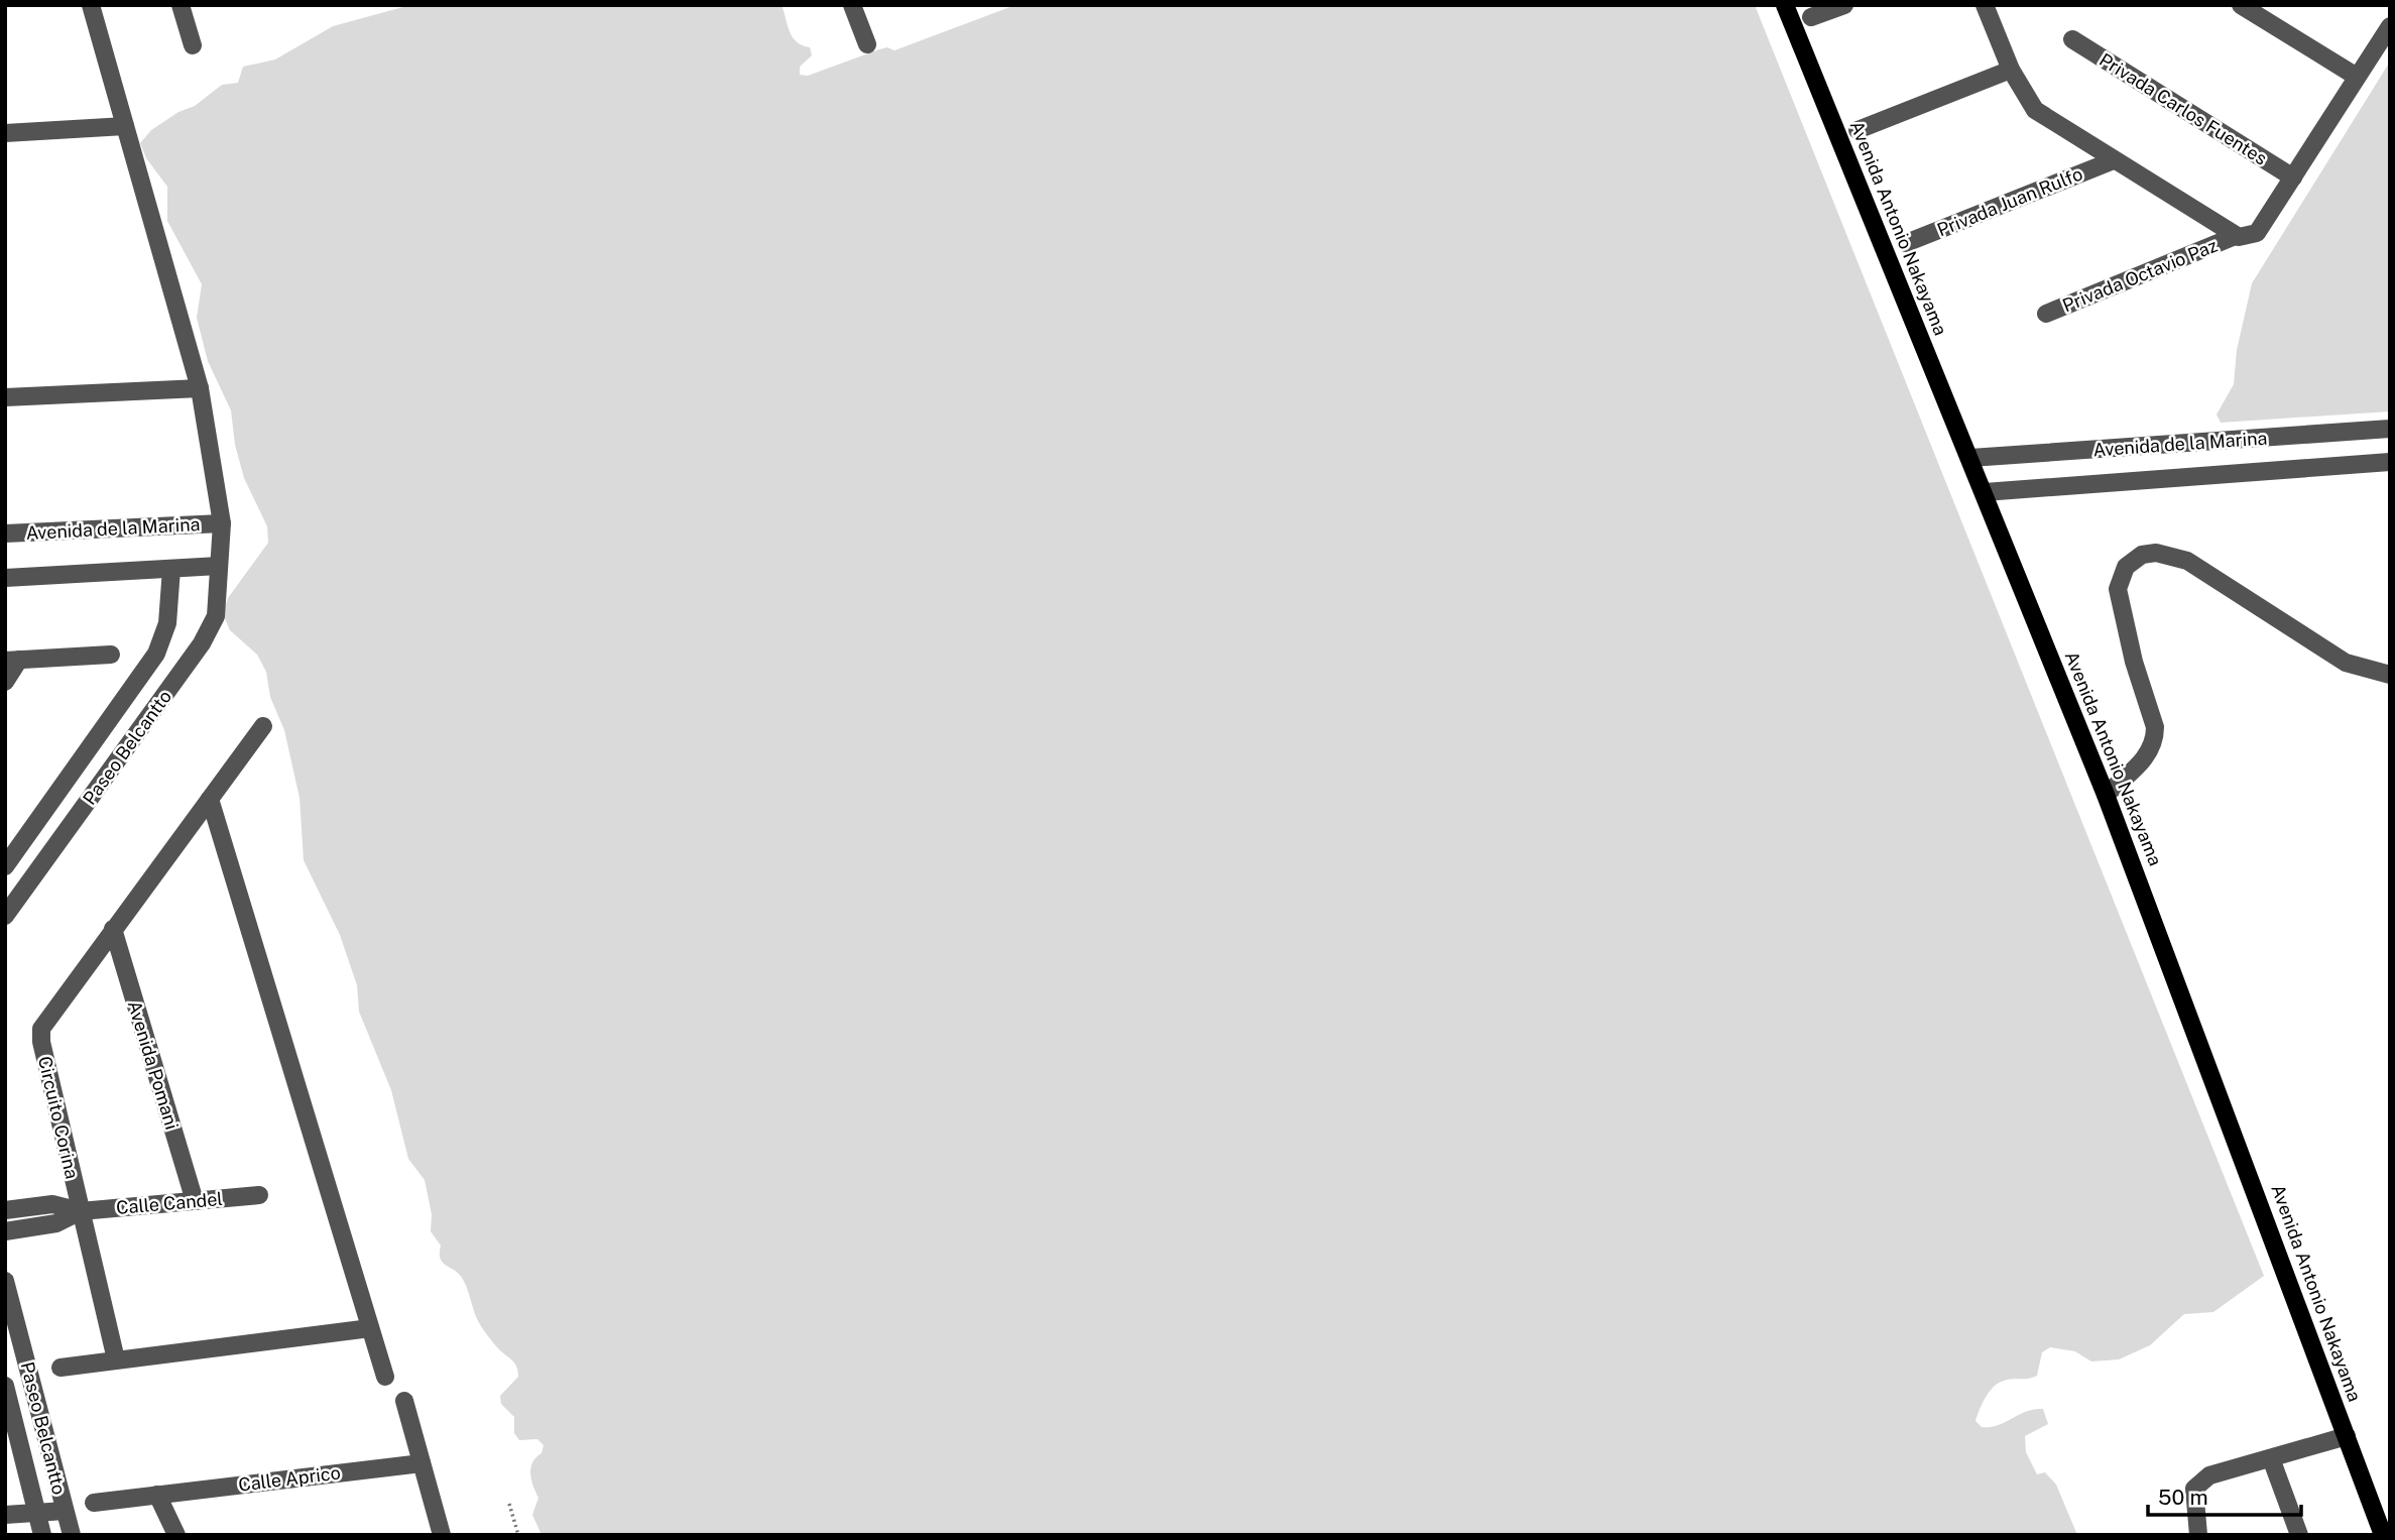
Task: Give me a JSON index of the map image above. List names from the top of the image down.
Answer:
{
  "streets": {
    "main road": ["Avenida Antonio Nakayama"],
    "street": [
      "Privada Carlos Fuentes",
      "Privada Juan Rulfo",
      "Privada Octavio Paz",
      "Avenida de la Marina",
      "Paseo Belcantto",
      "Avenida Pomani",
      "Circuito Corina",
      "Calle Candel",
      "Calle Aprico"
    ]
  },
  "crossings": [
    ["Privada Carlos Fuentes", "Privada Octavio Paz"],
    ["Avenida Antonio Nakayama", "Avenida de la Marina"],
    ["Avenida de la Marina", "Paseo Belcantto"],
    ["Avenida Pomani", "Circuito Corina"],
    ["Avenida Pomani", "Calle Candel"],
    ["Circuito Corina", "Calle Candel"]
  ],
  "scale_bar": "50 m"
}
